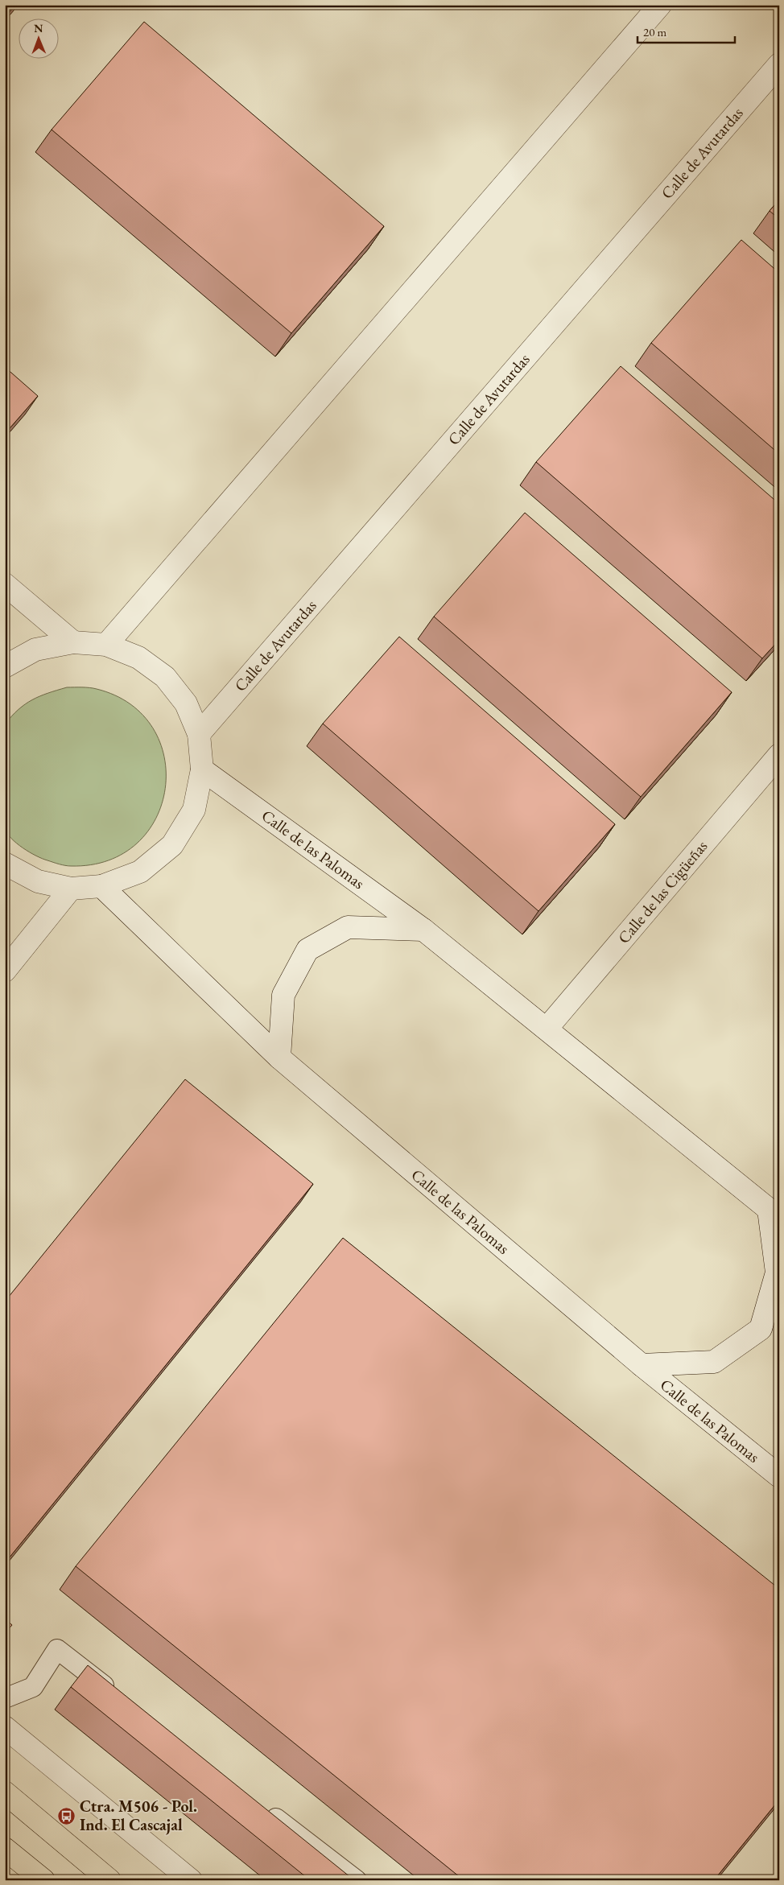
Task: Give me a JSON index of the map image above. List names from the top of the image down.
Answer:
{
  "streets": {
    "street": ["Calle de Avutardas", "Calle de las Palomas", "Calle de las Cigüeñas"]
  },
  "crossings": [
    ["Calle de las Palomas", "Calle de las Cigüeñas"]
  ],
  "places": {
    "bus stop": ["Ctra. M506 - Pol. Ind. El Cascajal"]
  },
  "scale_bar": "20 m",
  "north": "top"
}
